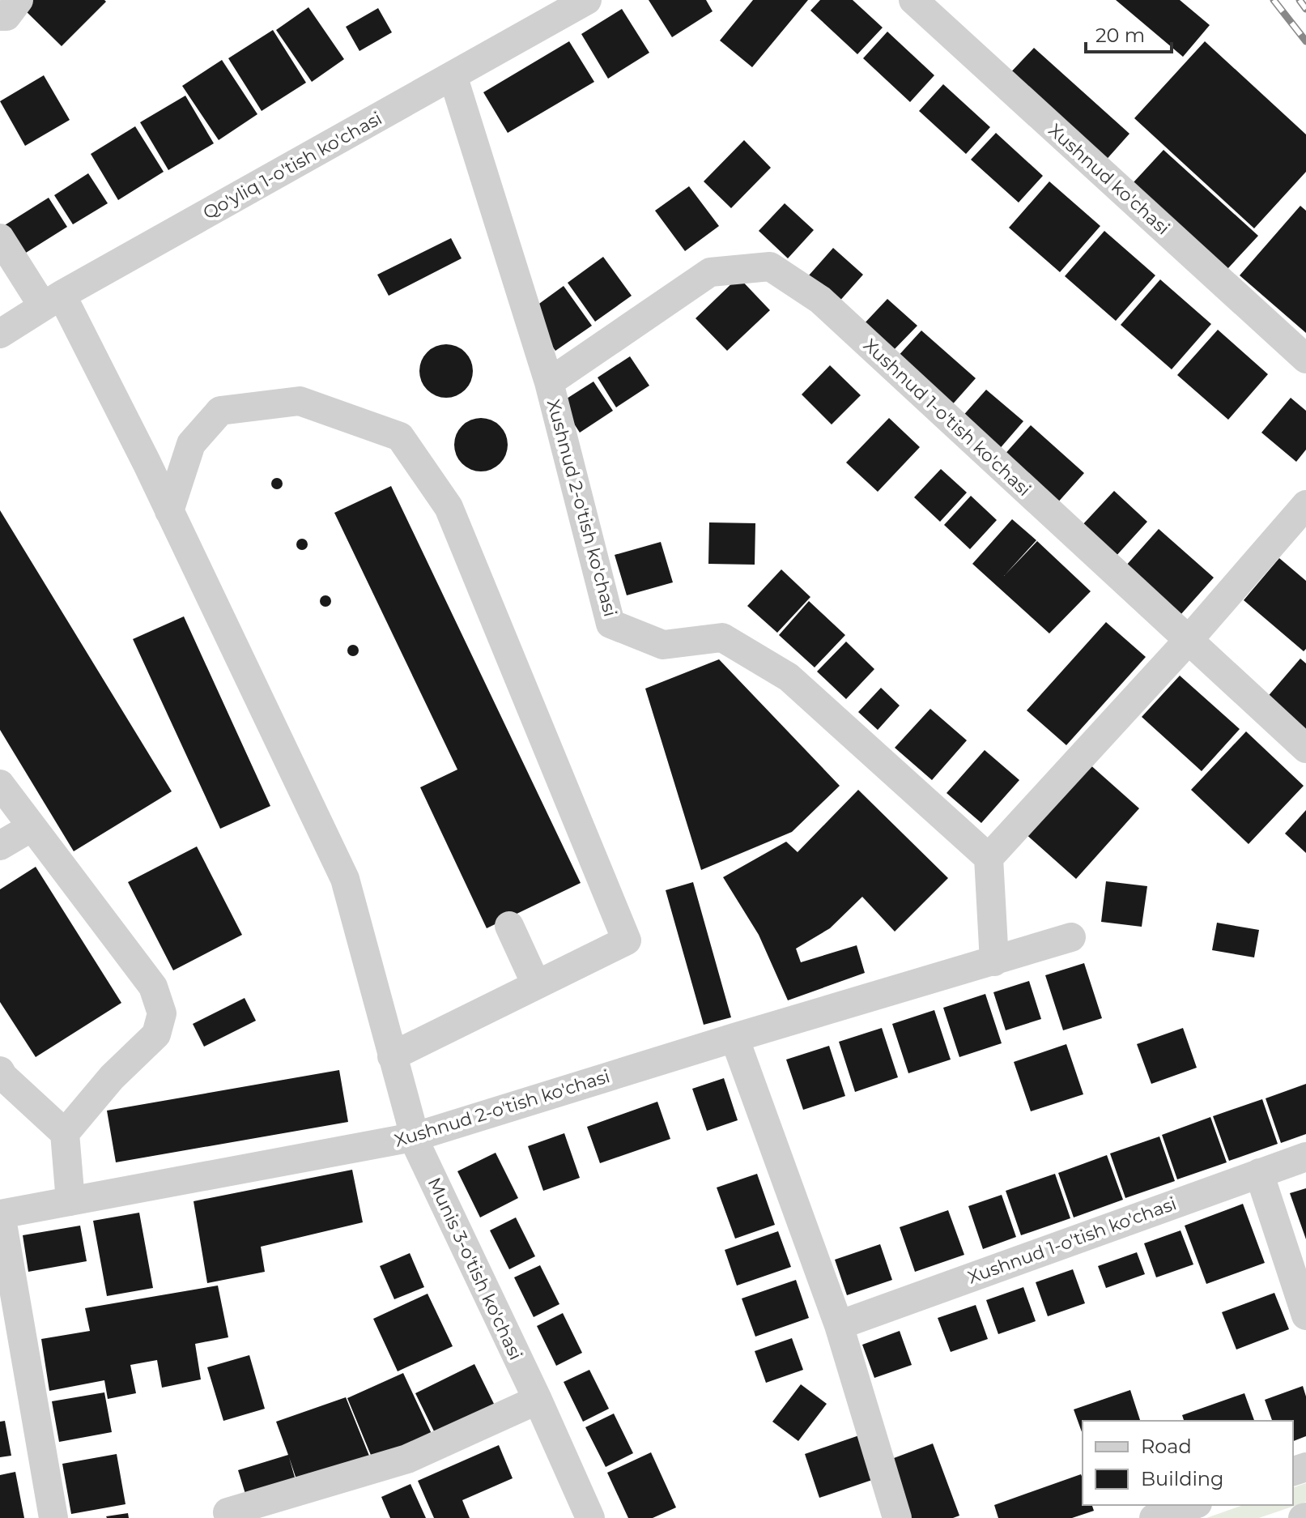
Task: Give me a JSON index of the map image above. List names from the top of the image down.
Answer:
{
  "streets": {
    "street": [
      "Qo'yliq 1-o'tish ko'chasi",
      "Xushnud ko'chasi",
      "Xushnud 1-o'tish ko'chasi",
      "Xushnud 2-o'tish ko'chasi",
      "Munis 3-o'tish ko'chasi"
    ]
  },
  "crossings": [
    ["Qo'yliq 1-o'tish ko'chasi", "Xushnud 2-o'tish ko'chasi"],
    ["Qo'yliq 1-o'tish ko'chasi", "Munis 3-o'tish ko'chasi"],
    ["Xushnud 1-o'tish ko'chasi", "Xushnud 2-o'tish ko'chasi"],
    ["Xushnud 2-o'tish ko'chasi", "Munis 3-o'tish ko'chasi"]
  ],
  "legend": ["Road", "Building"],
  "scale_bar": "20 m"
}
